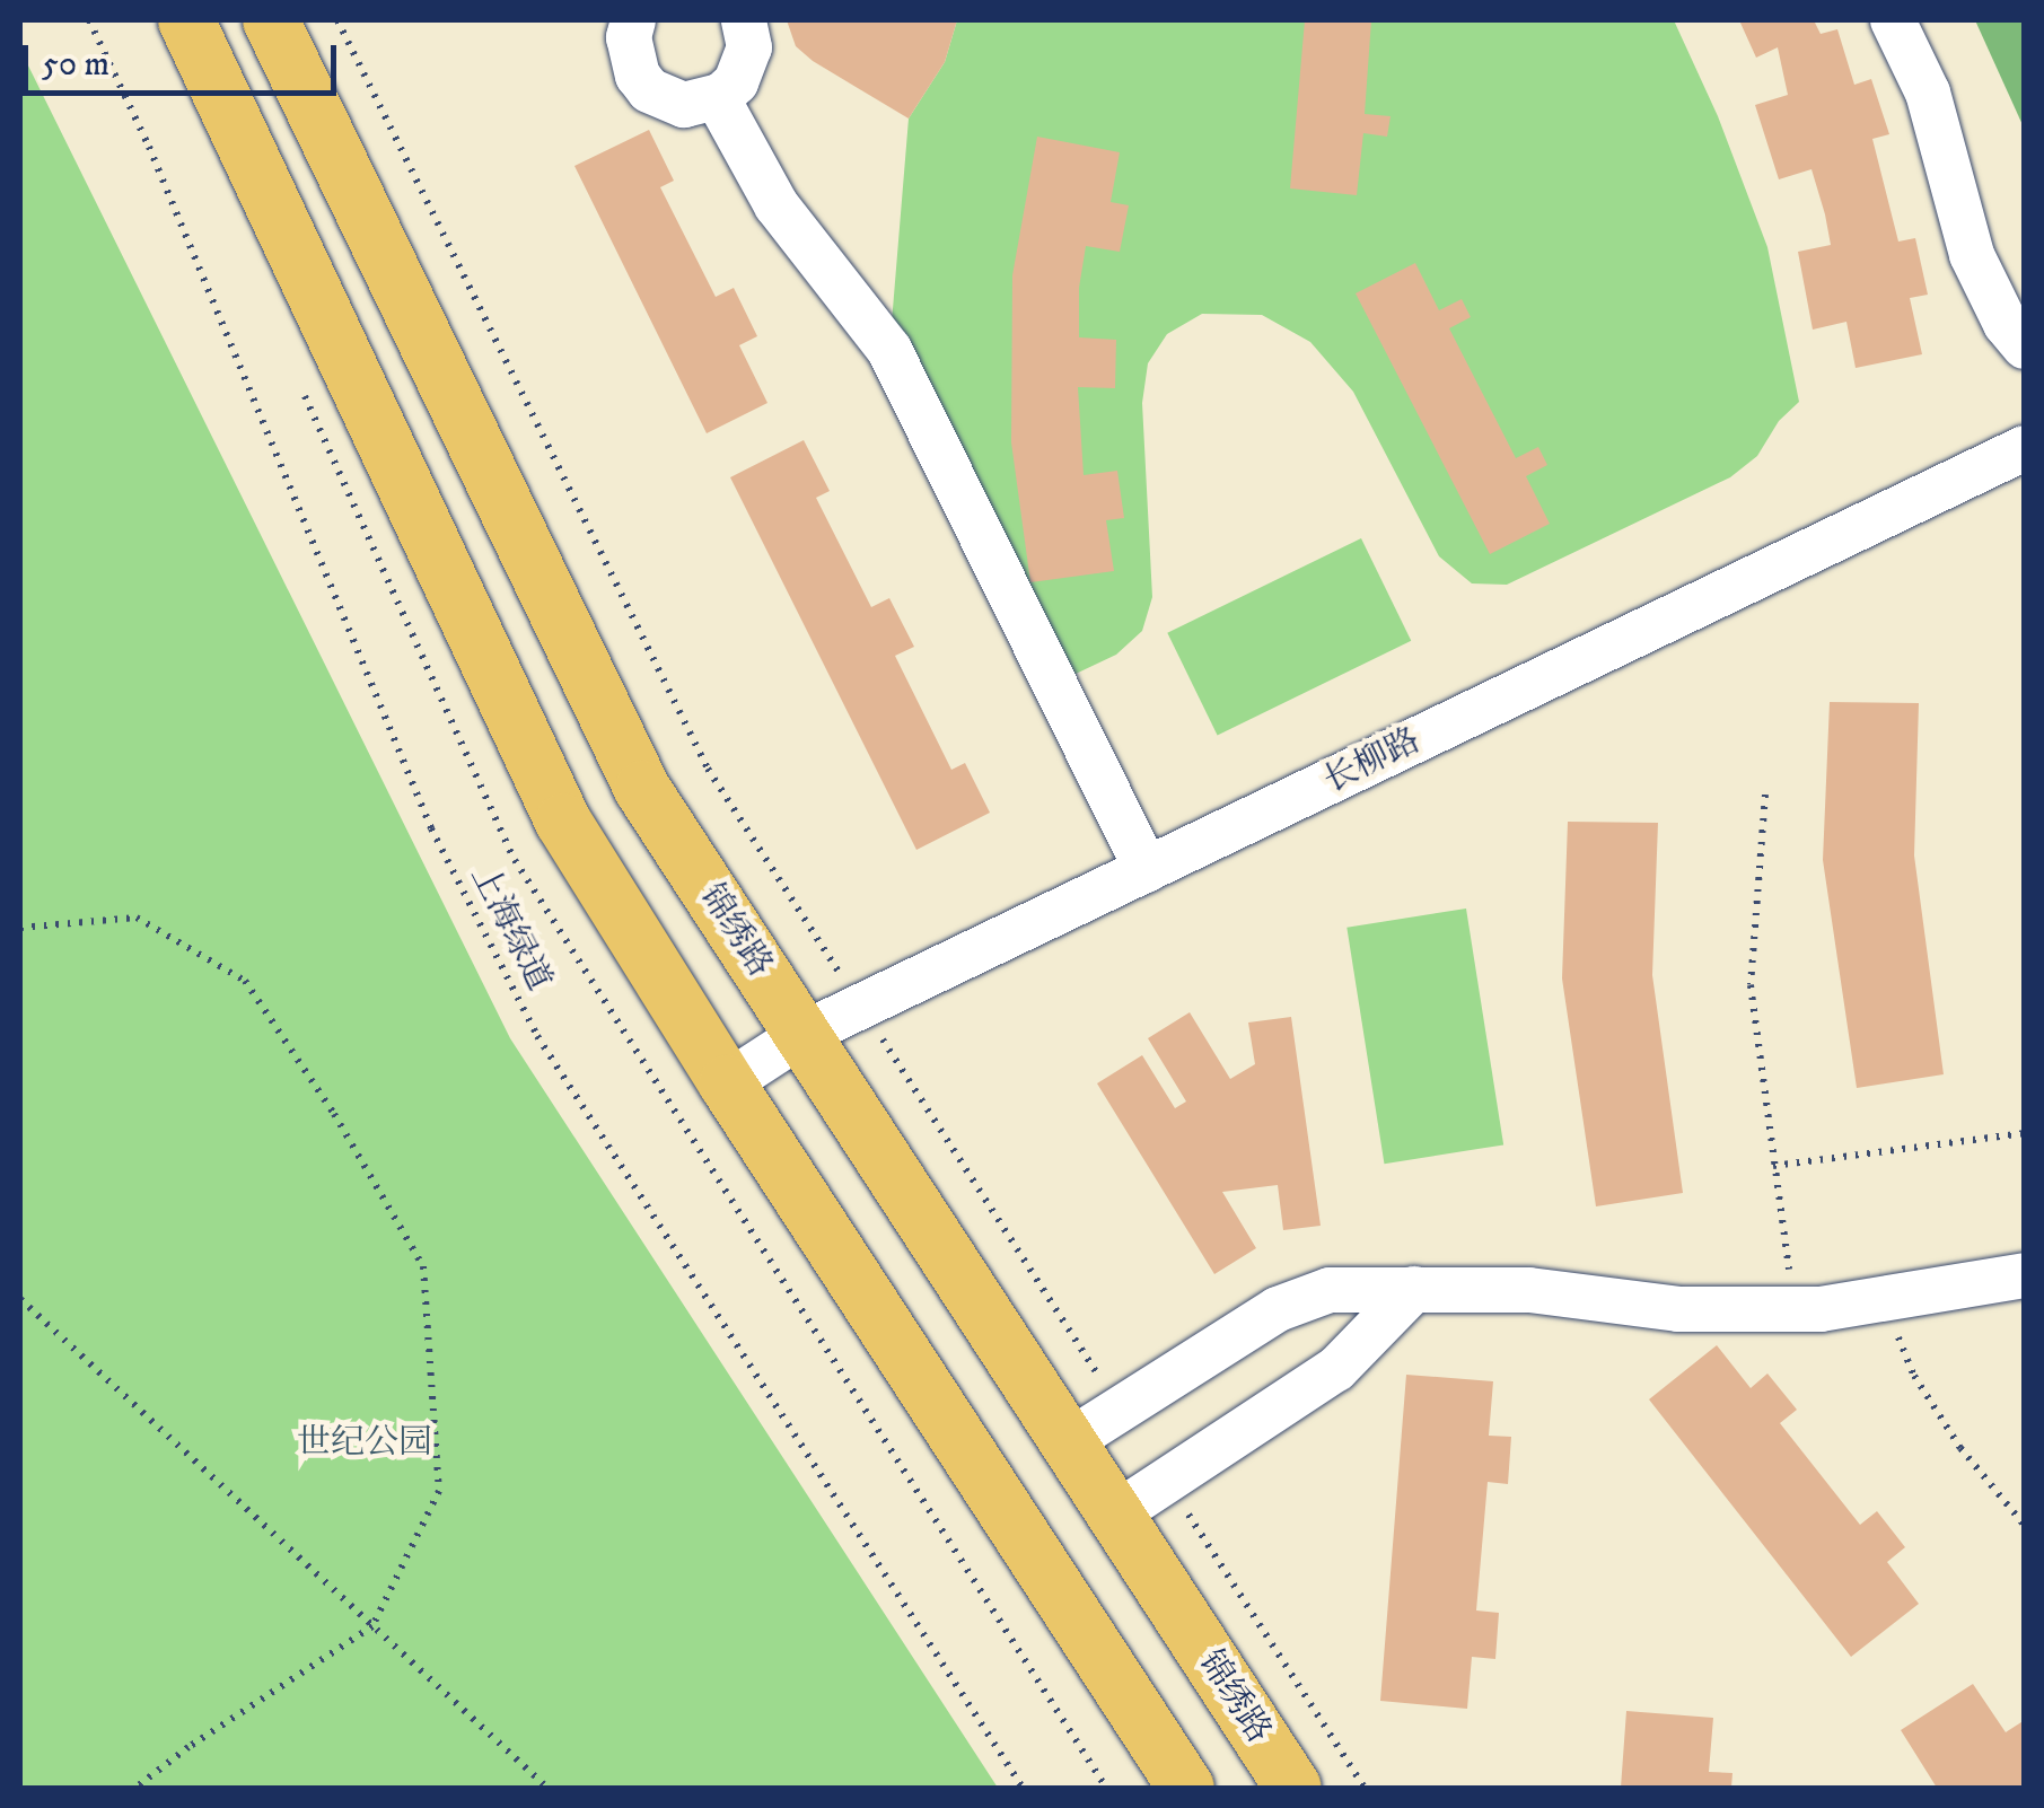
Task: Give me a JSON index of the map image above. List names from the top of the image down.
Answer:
{
  "streets": {
    "main road": ["锦绣路"],
    "street": ["长柳路"],
    "path": ["上海绿道"]
  },
  "crossings": [
    ["长柳路", "锦绣路"]
  ],
  "parks": ["世纪公园"],
  "scale_bar": "50 m"
}
